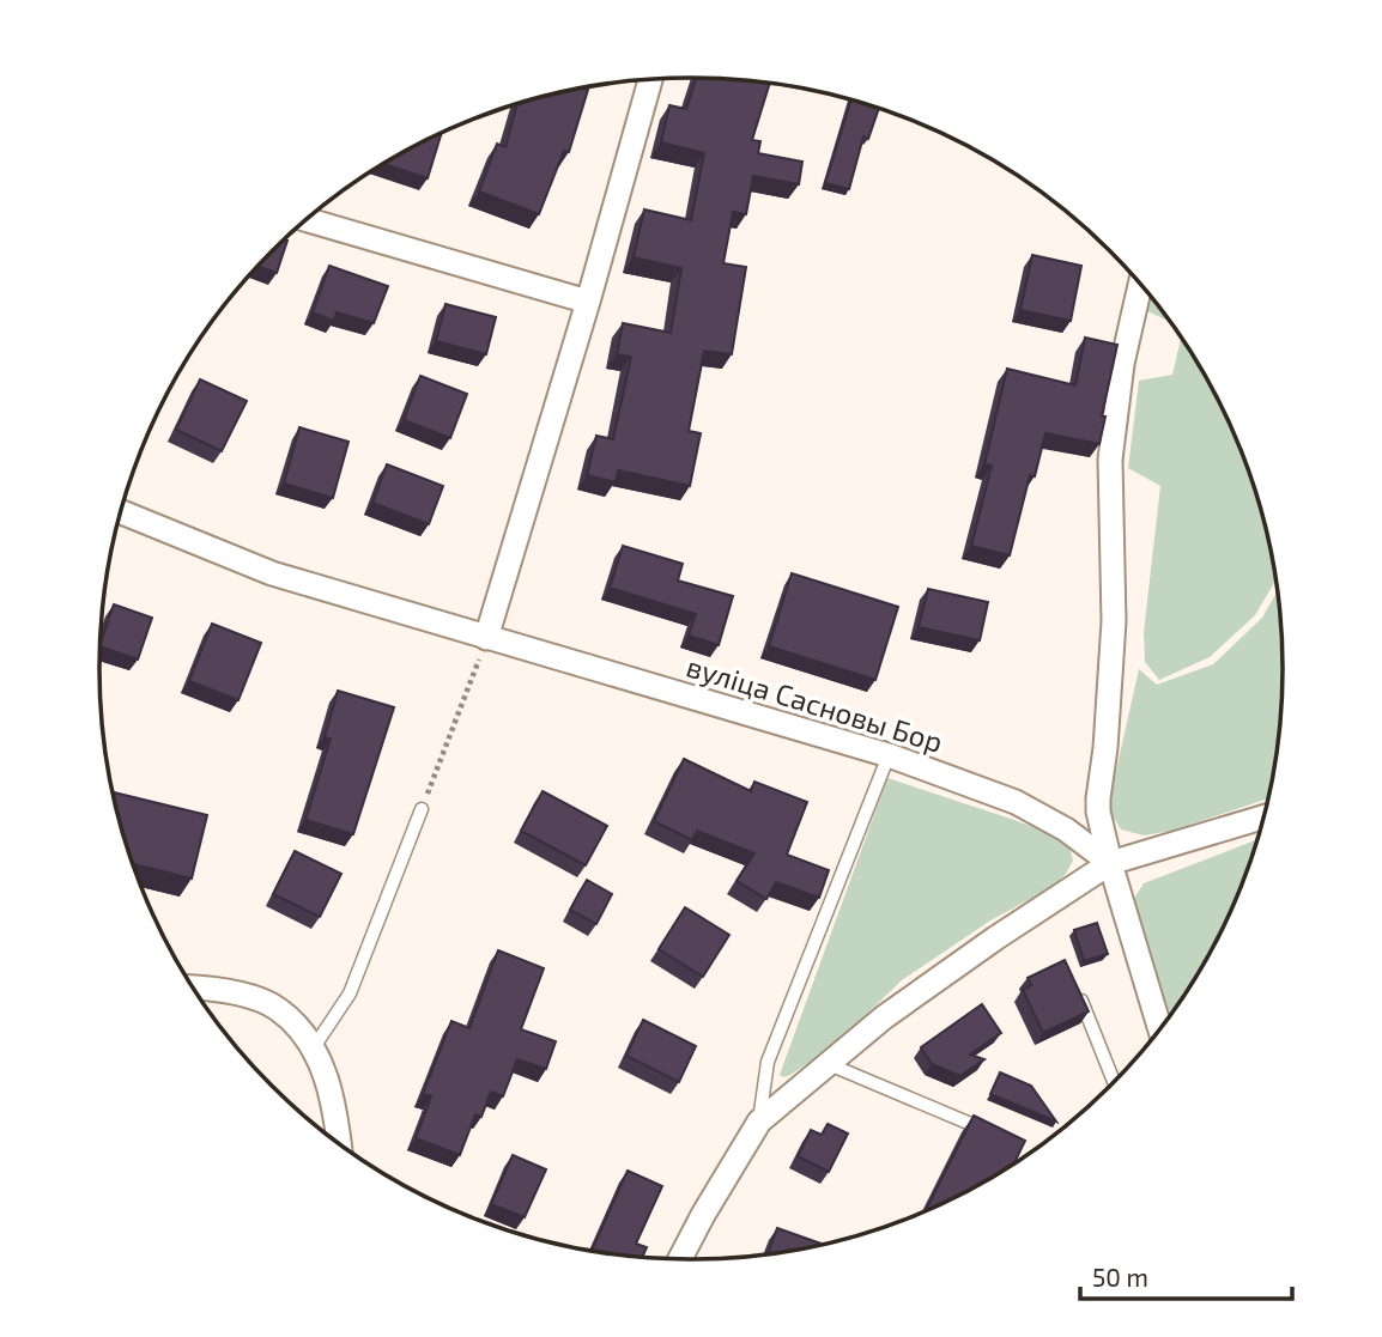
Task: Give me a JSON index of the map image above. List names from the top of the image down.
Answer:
{
  "streets": {
    "street": ["вуліца Сасновы Бор"]
  },
  "scale_bar": "50 m"
}
